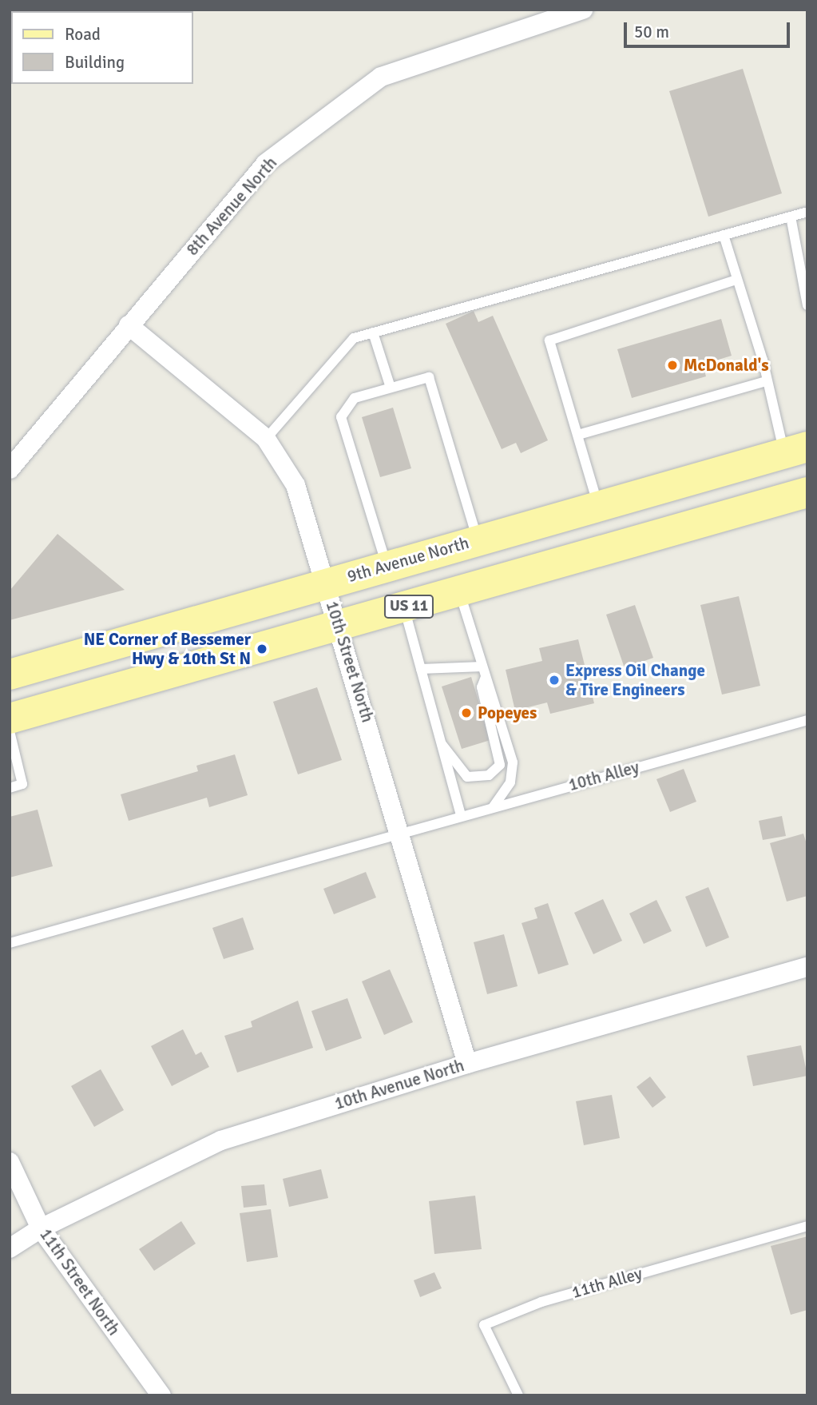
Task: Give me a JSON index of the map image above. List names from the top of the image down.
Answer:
{
  "streets": {
    "main road": ["9th Avenue North", "US 11"],
    "street": [
      "8th Avenue North",
      "10th Street North",
      "10th Avenue North",
      "11th Street North"
    ],
    "lane": ["10th Alley", "11th Alley"]
  },
  "crossings": [
    ["8th Avenue North", "10th Street North"],
    ["9th Avenue North", "10th Street North"],
    ["US 11", "10th Street North"],
    ["10th Street North", "10th Alley"],
    ["10th Street North", "10th Avenue North"],
    ["10th Avenue North", "11th Street North"]
  ],
  "places": [
    "McDonald's",
    "NE Corner of Bessemer Hwy & 10th St N",
    "Express Oil Change & Tire Engineers",
    "Popeyes"
  ],
  "legend": ["Road", "Building"],
  "scale_bar": "50 m"
}
